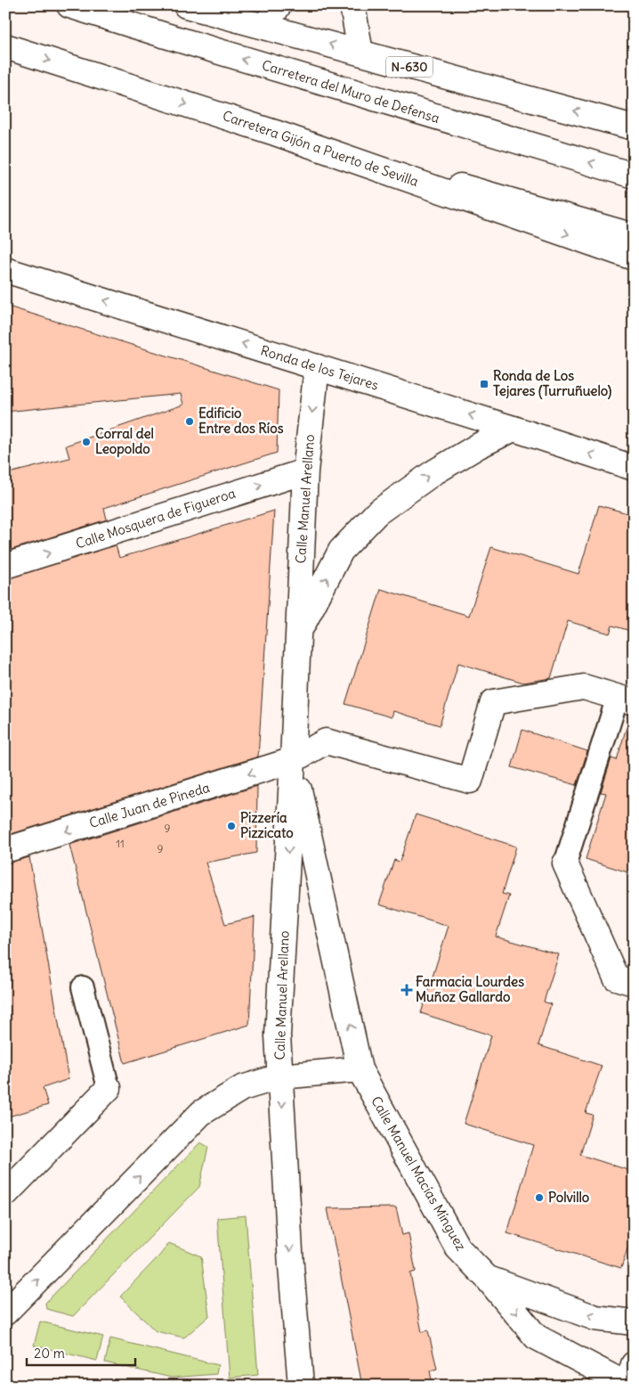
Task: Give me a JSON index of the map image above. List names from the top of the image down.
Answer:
{
  "streets": {
    "main road": [
      "N-630",
      "Carretera del Muro de Defensa",
      "Carretera Gijón a Puerto de Sevilla",
      "Ronda de los Tejares",
      "Calle Manuel Arellano",
      "Calle Mosquera de Figueroa",
      "Calle Juan de Pineda",
      "Calle Manuel Macías Mínguez"
    ]
  },
  "crossings": [
    ["Ronda de los Tejares", "Calle Manuel Arellano"],
    ["Calle Manuel Arellano", "Calle Mosquera de Figueroa"],
    ["Calle Manuel Arellano", "Calle Juan de Pineda"],
    ["Calle Manuel Arellano", "Calle Manuel Macías Mínguez"],
    ["Calle Juan de Pineda", "Calle Manuel Macías Mínguez"]
  ],
  "one_way": ["Calle Mosquera de Figueroa", "Calle Juan de Pineda"],
  "places": {
    "transit": ["Ronda de Los Tejares (Turruñuelo)"],
    "other": [
      "Edificio Entre dos Ríos",
      "Corral del Leopoldo",
      "Pizzería Pizzicato",
      "Polvillo"
    ],
    "health": ["Farmacia Lourdes Muñoz Gallardo"]
  },
  "house_numbers": ["9", "11", "9"],
  "scale_bar": "20 m"
}
